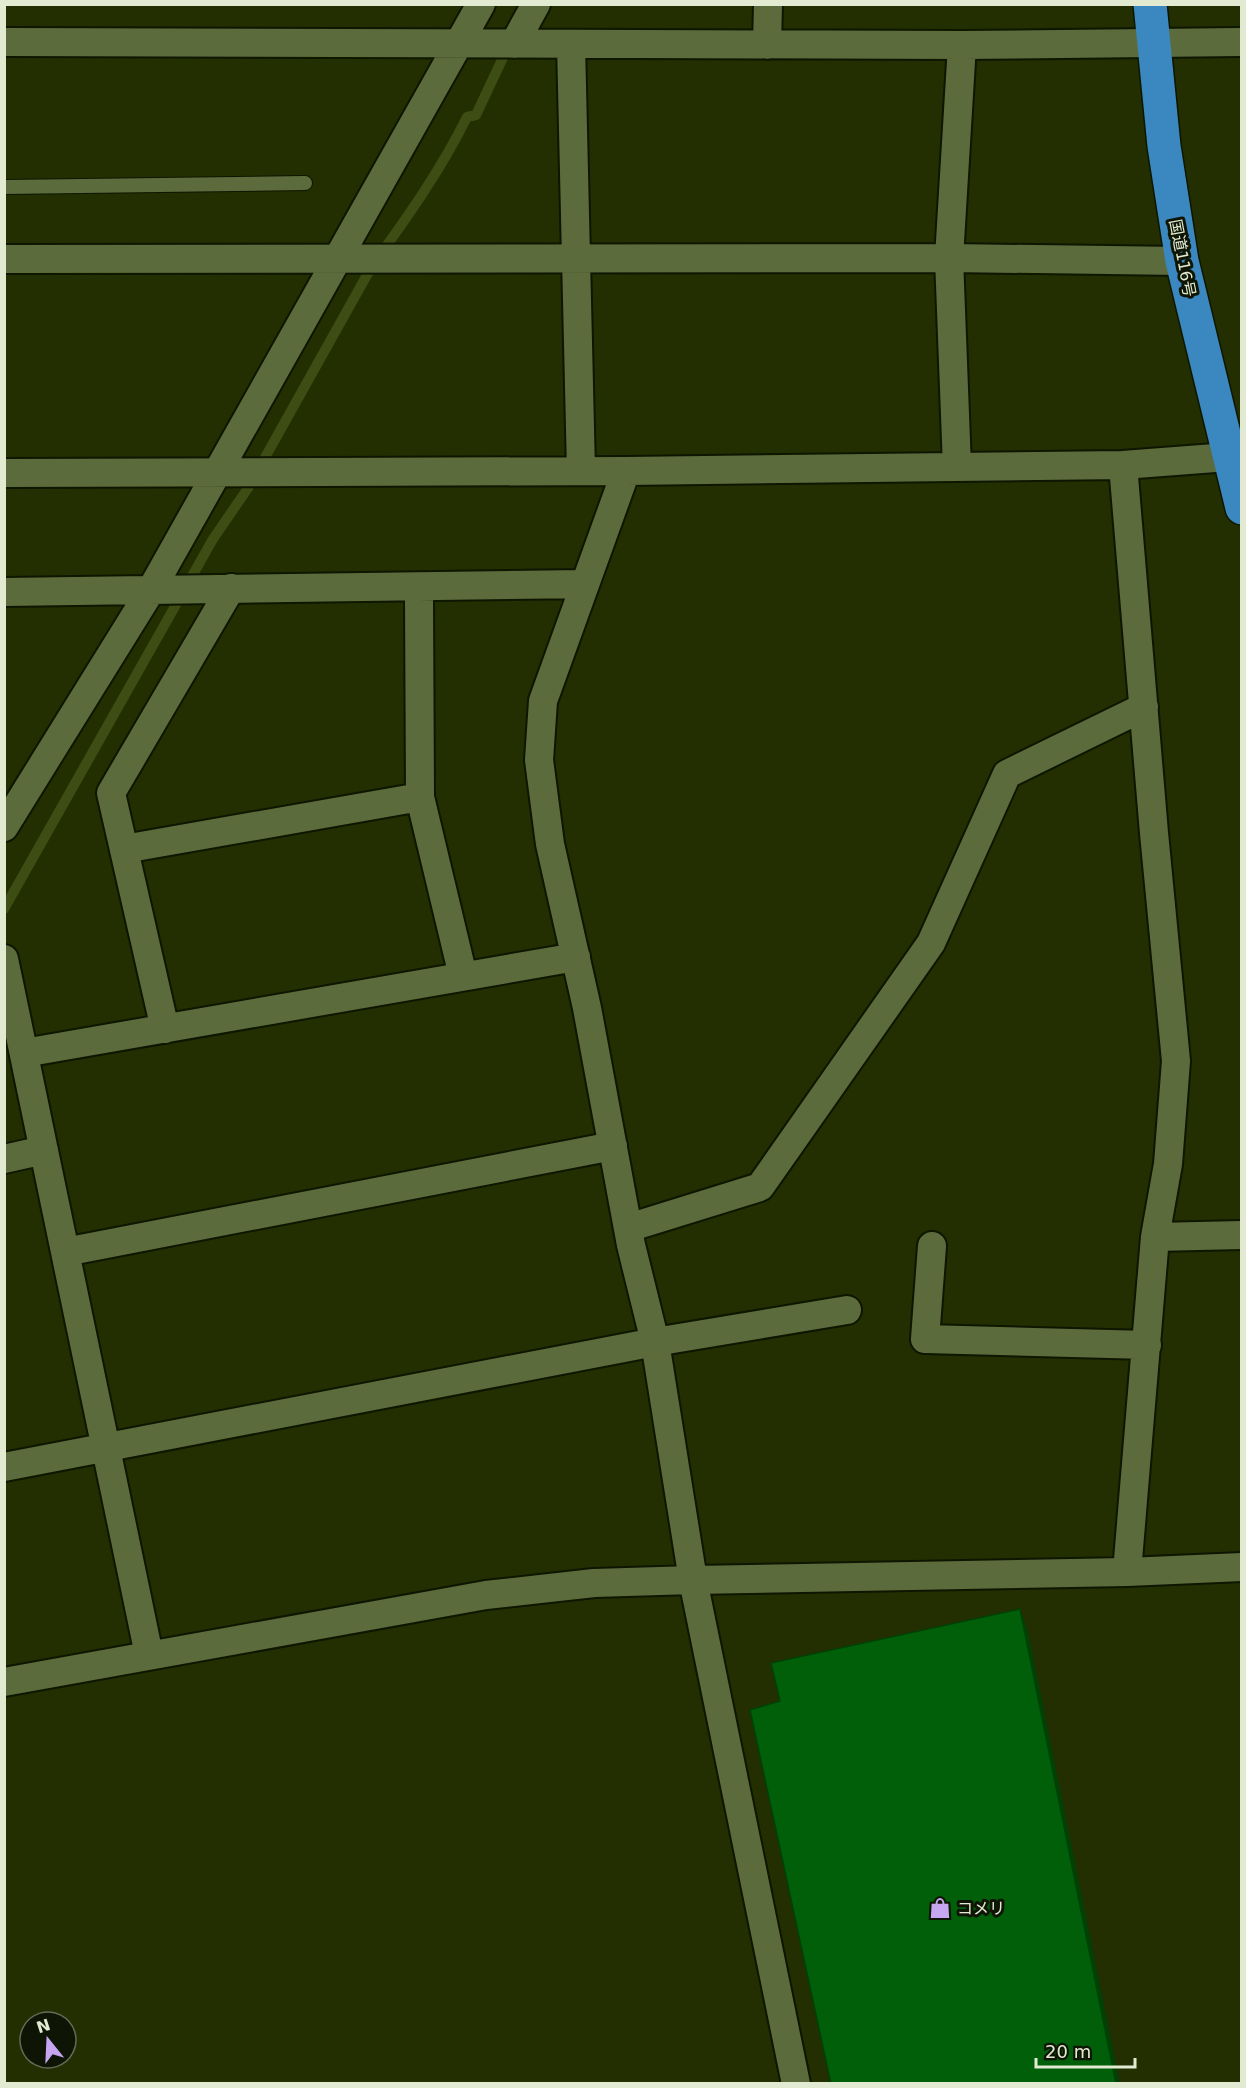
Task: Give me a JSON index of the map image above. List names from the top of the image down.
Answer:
{
  "streets": {
    "highway": ["国道116号"]
  },
  "places": {
    "shop": ["コメリ"]
  },
  "scale_bar": "20 m",
  "north": "top"
}
